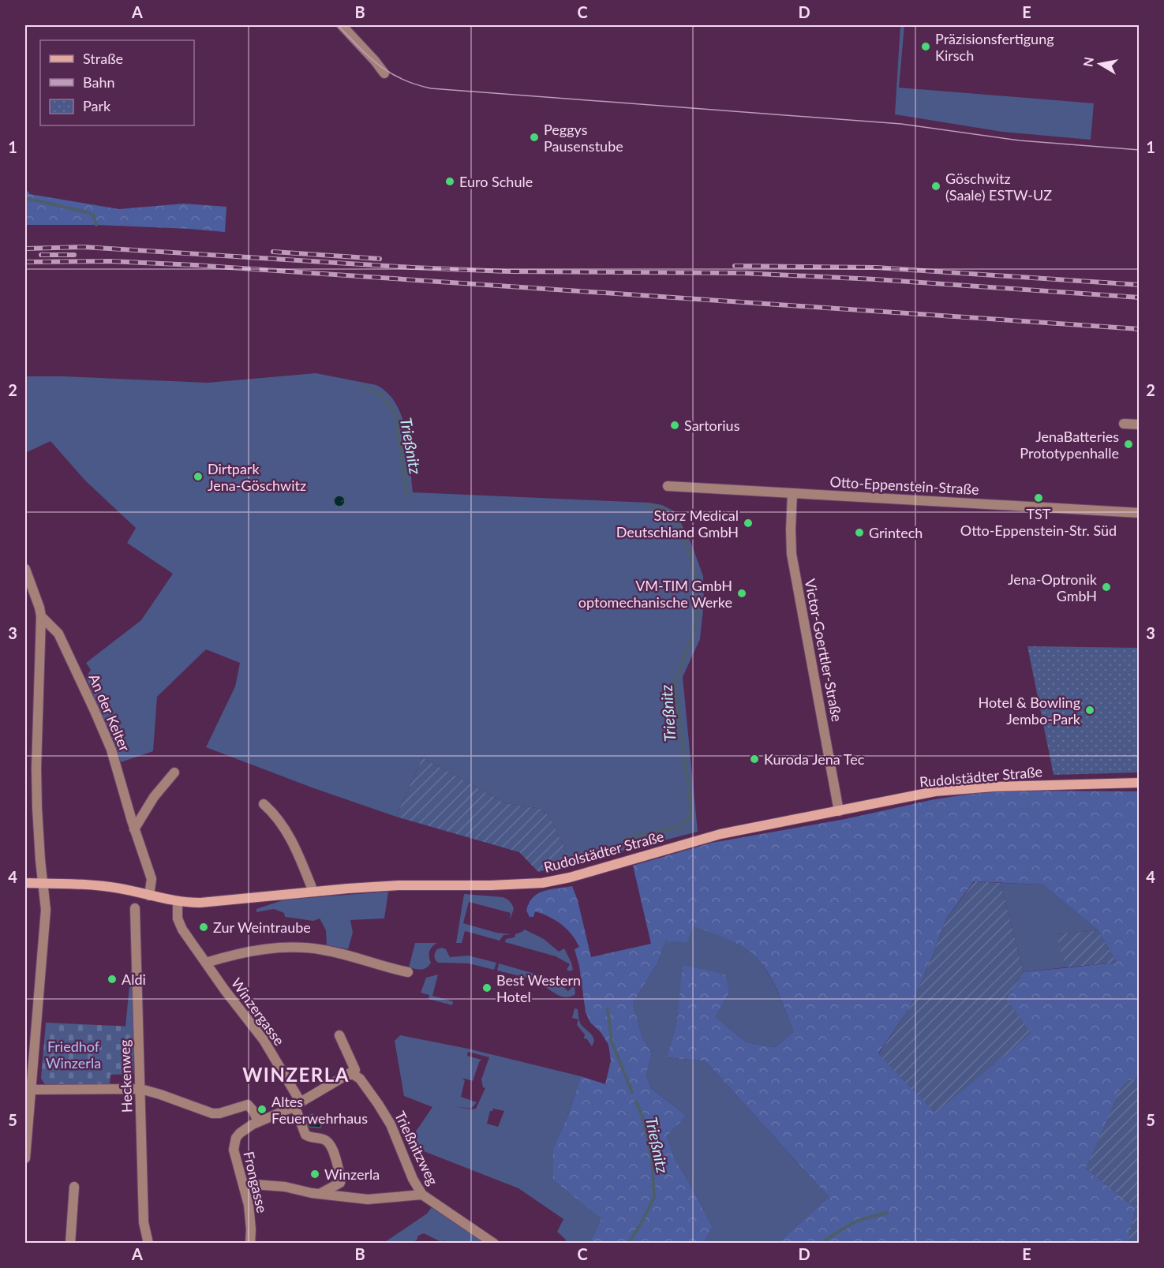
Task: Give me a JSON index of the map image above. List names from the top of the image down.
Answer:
{
  "streets": {
    "street": [
      "Otto-Eppenstein-Straße",
      "Victor-Goerttler-Straße",
      "An der Kelter",
      "Rudolstädter Straße",
      "Winzergasse",
      "Heckenweg",
      "Trießnitzweg",
      "Frongasse"
    ]
  },
  "crossings": [
    ["Otto-Eppenstein-Straße", "Victor-Goerttler-Straße"],
    ["Victor-Goerttler-Straße", "Rudolstädter Straße"],
    ["An der Kelter", "Rudolstädter Straße"],
    ["Rudolstädter Straße", "Winzergasse"],
    ["Winzergasse", "Frongasse"]
  ],
  "districts": ["WINZERLA"],
  "water": ["Trießnitz"],
  "parks": ["Friedhof Winzerla"],
  "places": [
    "Präzisionsfertigung Kirsch",
    "Peggys Pausenstube",
    "Euro Schule",
    "Göschwitz (Saale) ESTW-UZ",
    "Sartorius",
    "JenaBatteries Prototypenhalle",
    "Dirtpark Jena-Göschwitz",
    "TST Otto-Eppenstein-Str. Süd",
    "Storz Medical Deutschland GmbH",
    "Grintech",
    "Jena-Optronik GmbH",
    "VM-TIM GmbH optomechanische Werke",
    "Hotel & Bowling Jembo-Park",
    "Kuroda Jena Tec",
    "Zur Weintraube",
    "Aldi",
    "Best Western Hotel",
    "Altes Feuerwehrhaus",
    "Winzerla"
  ],
  "legend": ["Straße", "Bahn", "Park"],
  "north": "left",
  "grid": {
    "columns": [
      "A",
      "B",
      "C",
      "D",
      "E"
    ],
    "rows": [
      "1",
      "2",
      "3",
      "4",
      "5"
    ]
  }
}
